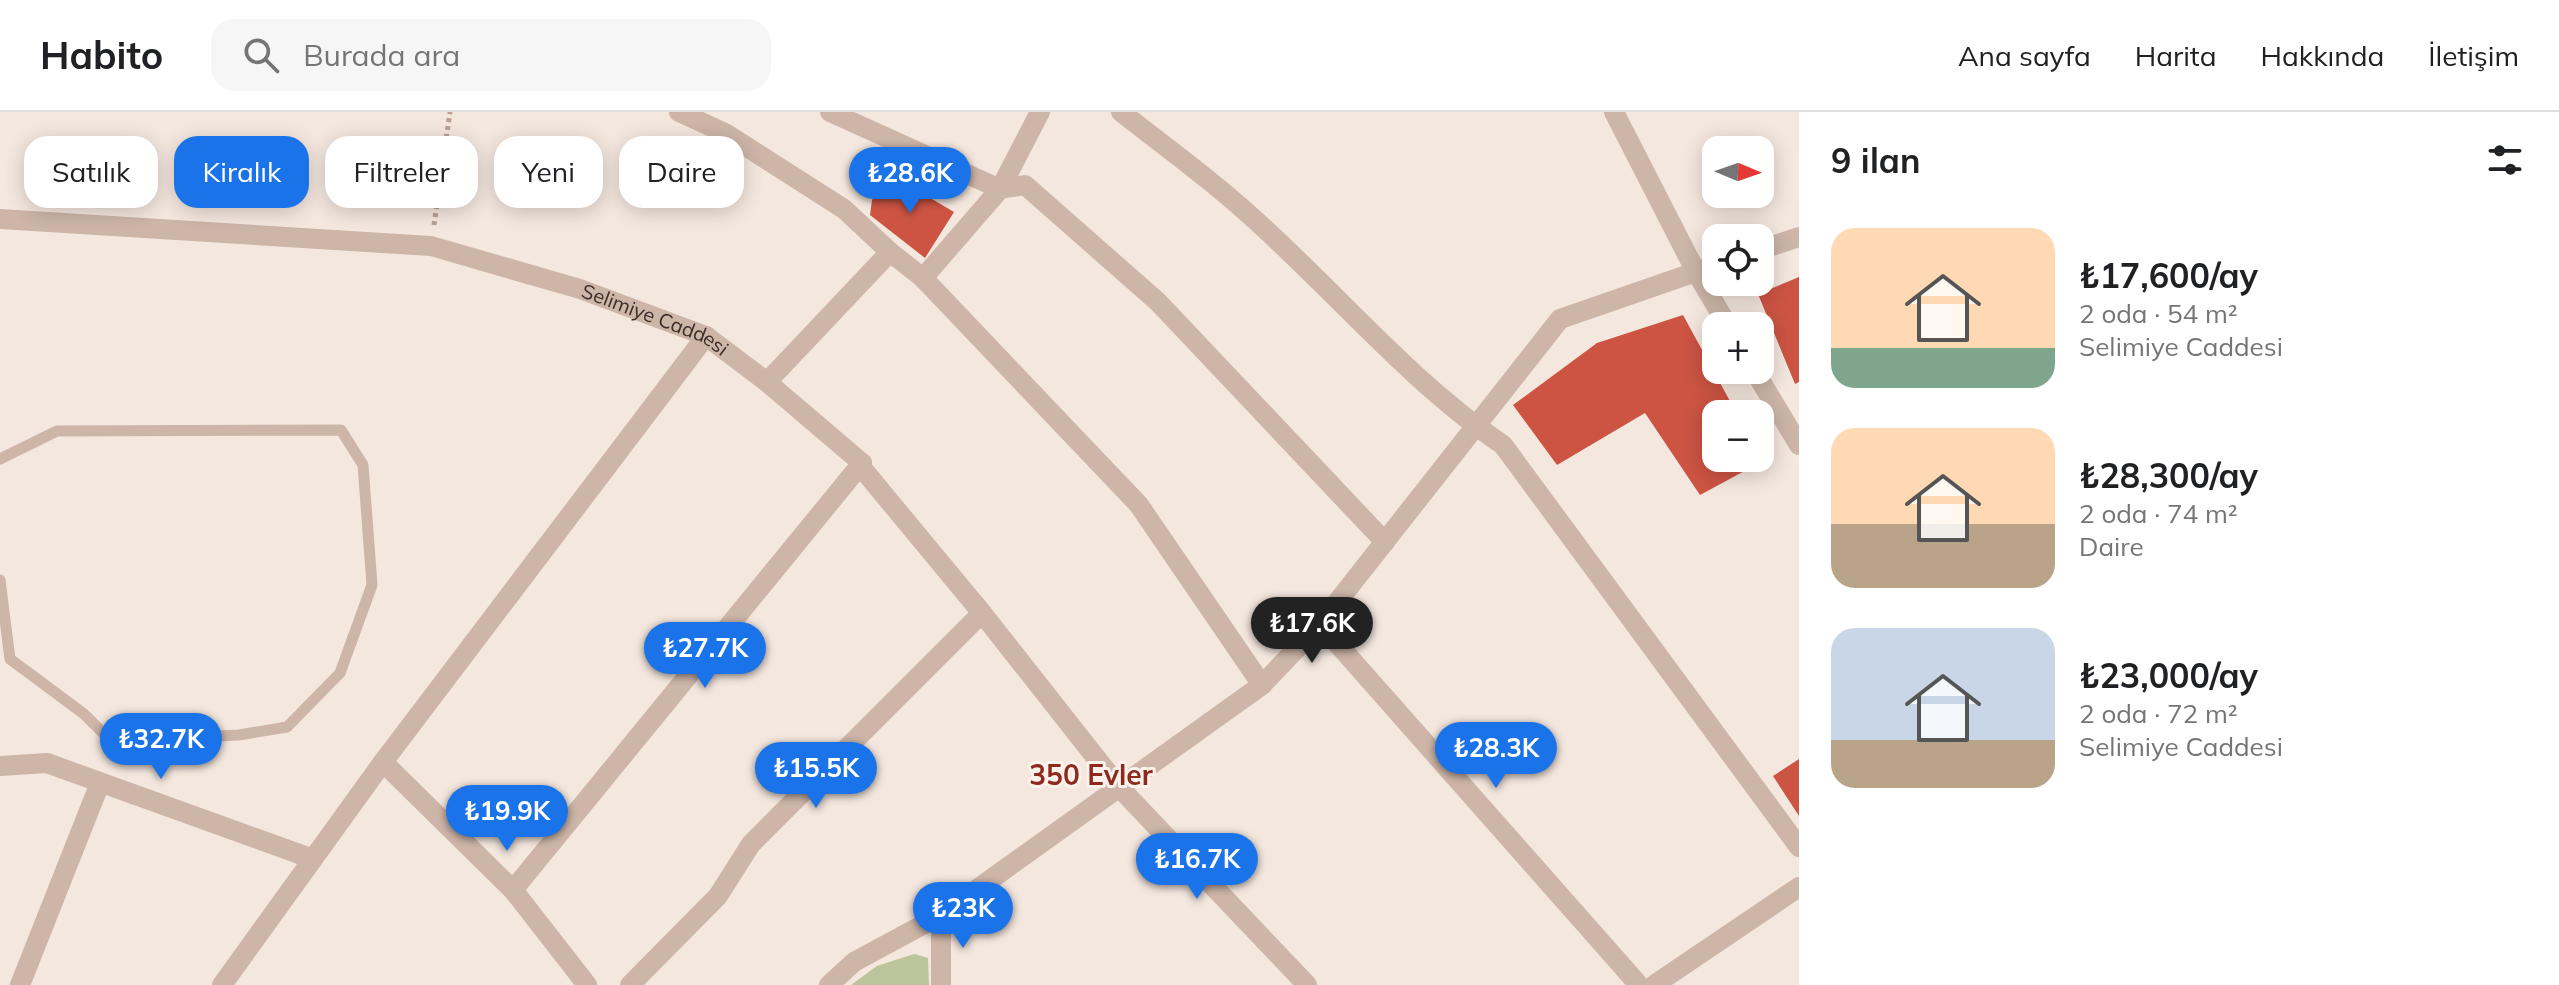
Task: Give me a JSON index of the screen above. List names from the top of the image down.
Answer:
{
  "streets": {
    "street": ["Selimiye Caddesi"]
  },
  "districts": ["350 Evler"],
  "north": "right",
  "page": {
    "header": "Habito",
    "search": "Burada ara",
    "nav": [
      "Ana sayfa",
      "Harita",
      "Hakkında",
      "İletişim"
    ],
    "heading": "9 ilan",
    "map_buttons": ["+", "−"],
    "chip": [
      "Satılık",
      "Kiralık",
      "Filtreler",
      "Yeni",
      "Daire"
    ],
    "price": [
      "₺28.6K",
      "₺17.6K",
      "₺27.7K",
      "₺32.7K",
      "₺28.3K",
      "₺15.5K",
      "₺19.9K",
      "₺16.7K",
      "₺23K"
    ],
    "list": [
      {
        "name": "₺17,600/ay",
        "note": "2 oda · 54 m² · Selimiye Caddesi"
      },
      {
        "name": "₺28,300/ay",
        "note": "2 oda · 74 m² · Daire"
      },
      {
        "name": "₺23,000/ay",
        "note": "2 oda · 72 m² · Selimiye Caddesi"
      }
    ]
  }
}
